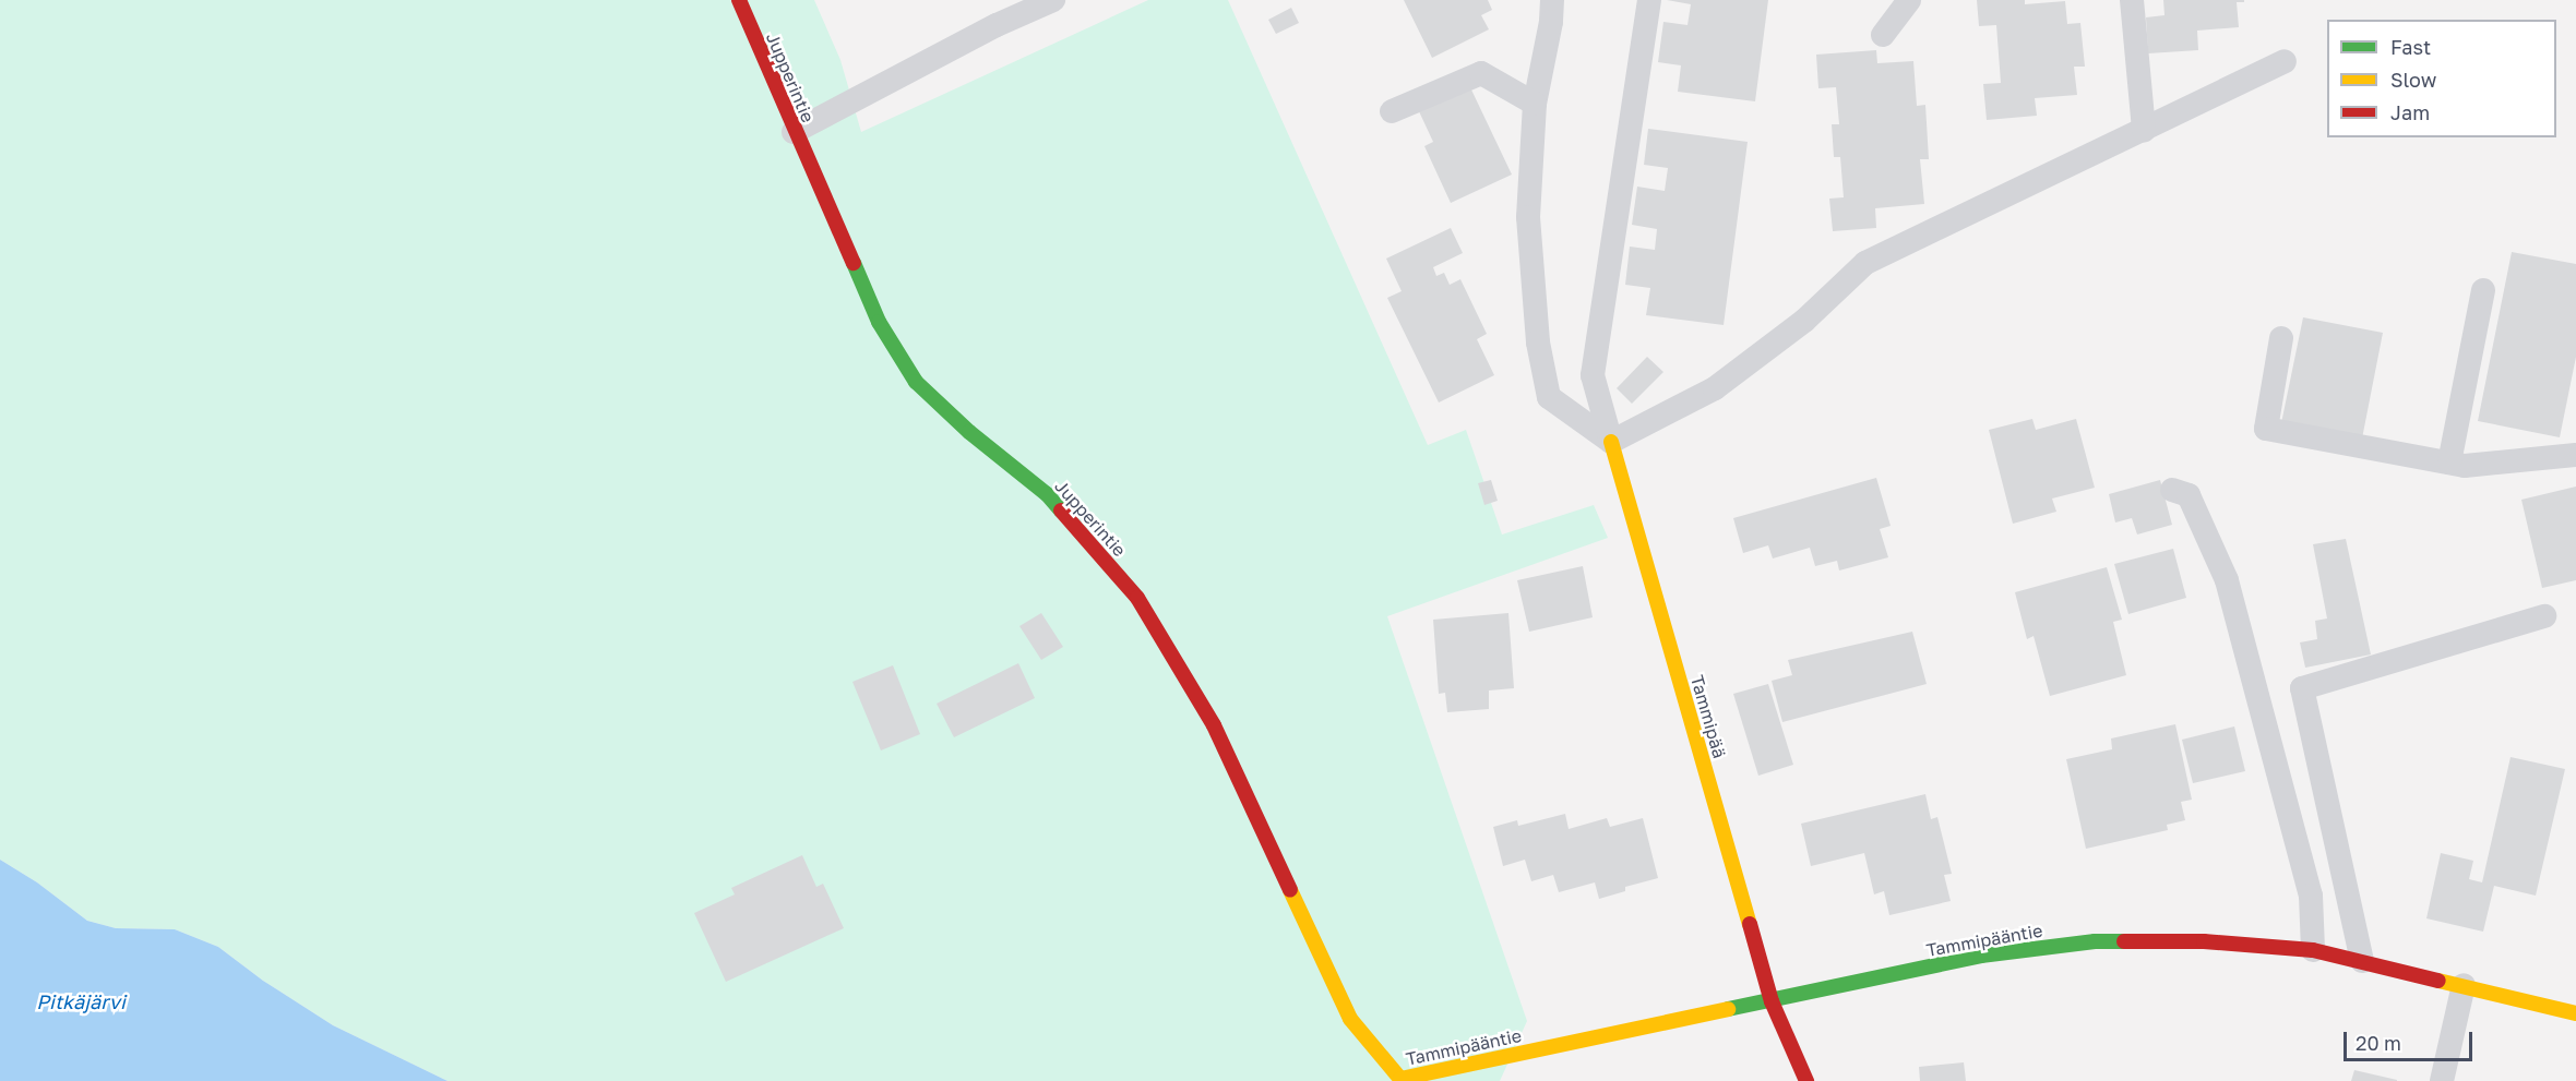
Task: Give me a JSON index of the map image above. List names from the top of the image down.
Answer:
{
  "streets": {
    "street": ["Jupperintie", "Tammipää", "Tammipääntie"]
  },
  "crossings": [
    ["Jupperintie", "Tammipääntie"],
    ["Tammipää", "Tammipääntie"]
  ],
  "water": ["Pitkäjärvi"],
  "legend": ["Fast", "Slow", "Jam"],
  "scale_bar": "20 m"
}
